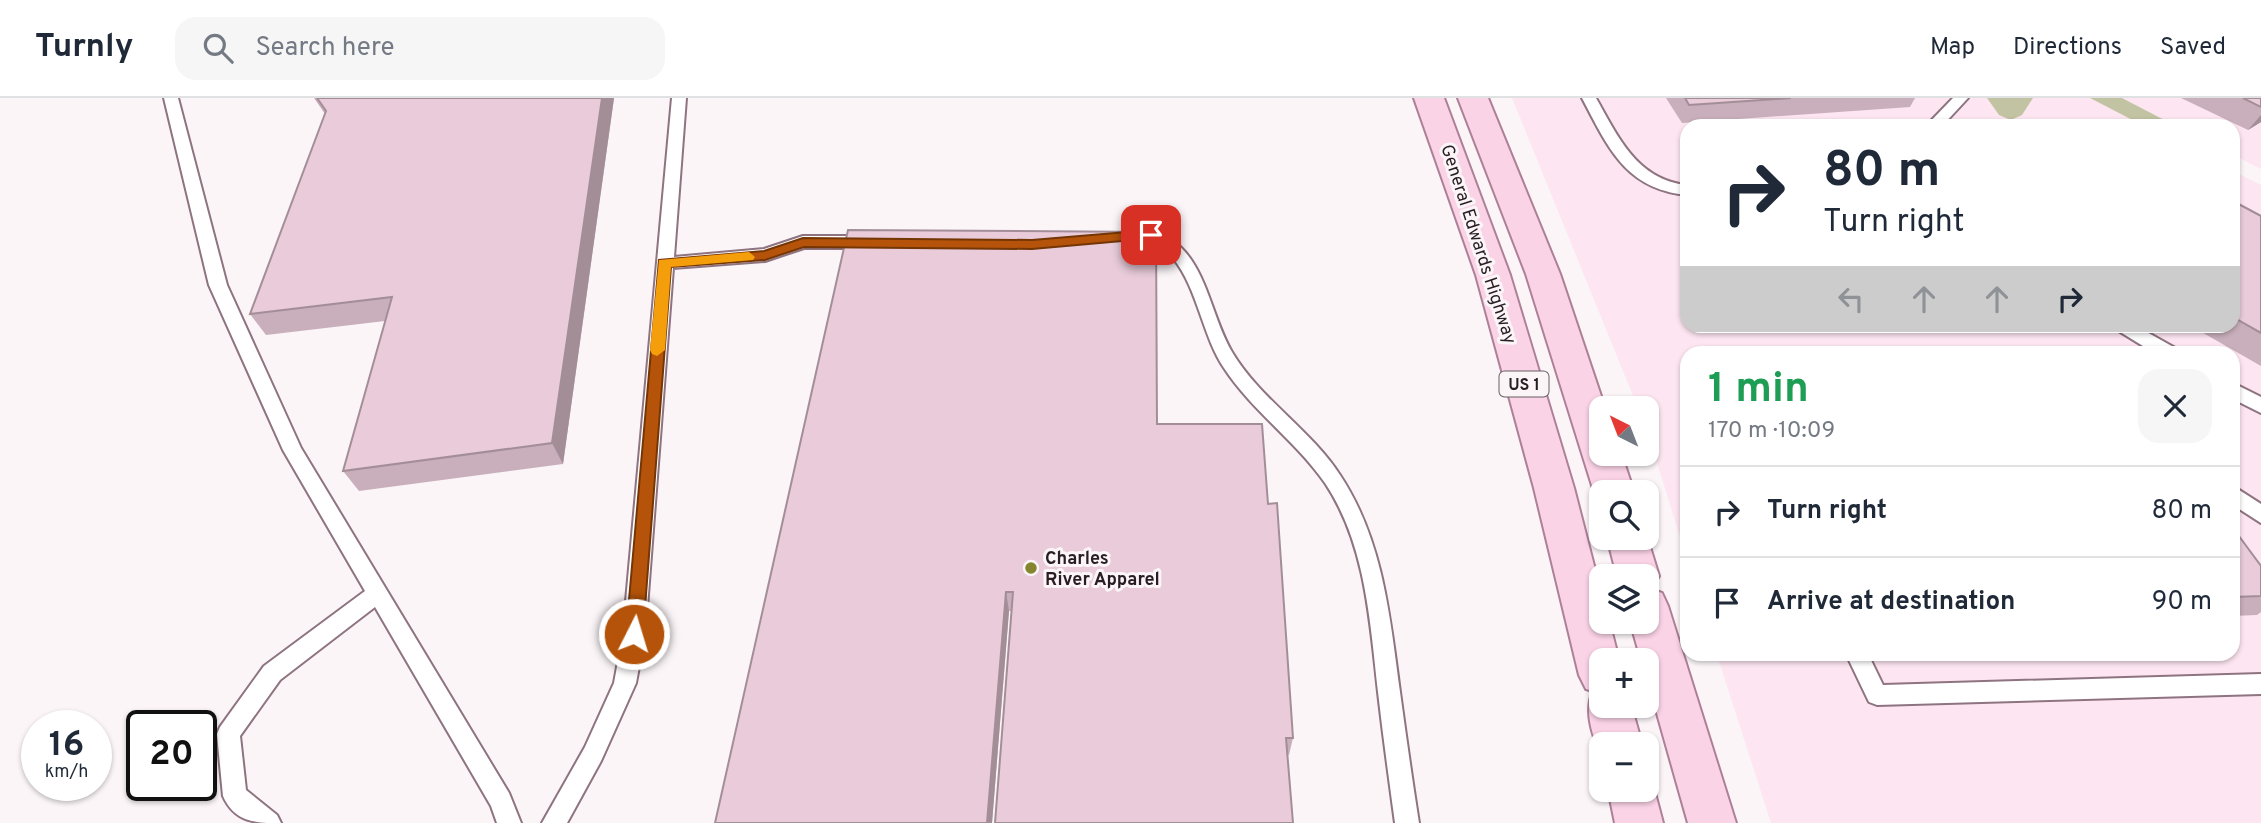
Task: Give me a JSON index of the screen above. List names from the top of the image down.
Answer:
{
  "streets": {
    "main road": ["General Edwards Highway", "US 1"]
  },
  "places": ["Charles River Apparel"],
  "north": "top left",
  "page": {
    "header": "Turnly",
    "search": "Search here",
    "nav": ["Map", "Directions", "Saved"],
    "turn": ["80 m", "Turn right"],
    "heading": ["1 min", "170 m · 10:09"],
    "map_buttons": ["+", "−"],
    "list": [
      {
        "name": "Turn right",
        "value": "80 m"
      },
      {
        "name": "Arrive at destination",
        "value": "90 m"
      }
    ],
    "speed": "16 km/h",
    "limit": "20"
  }
}
